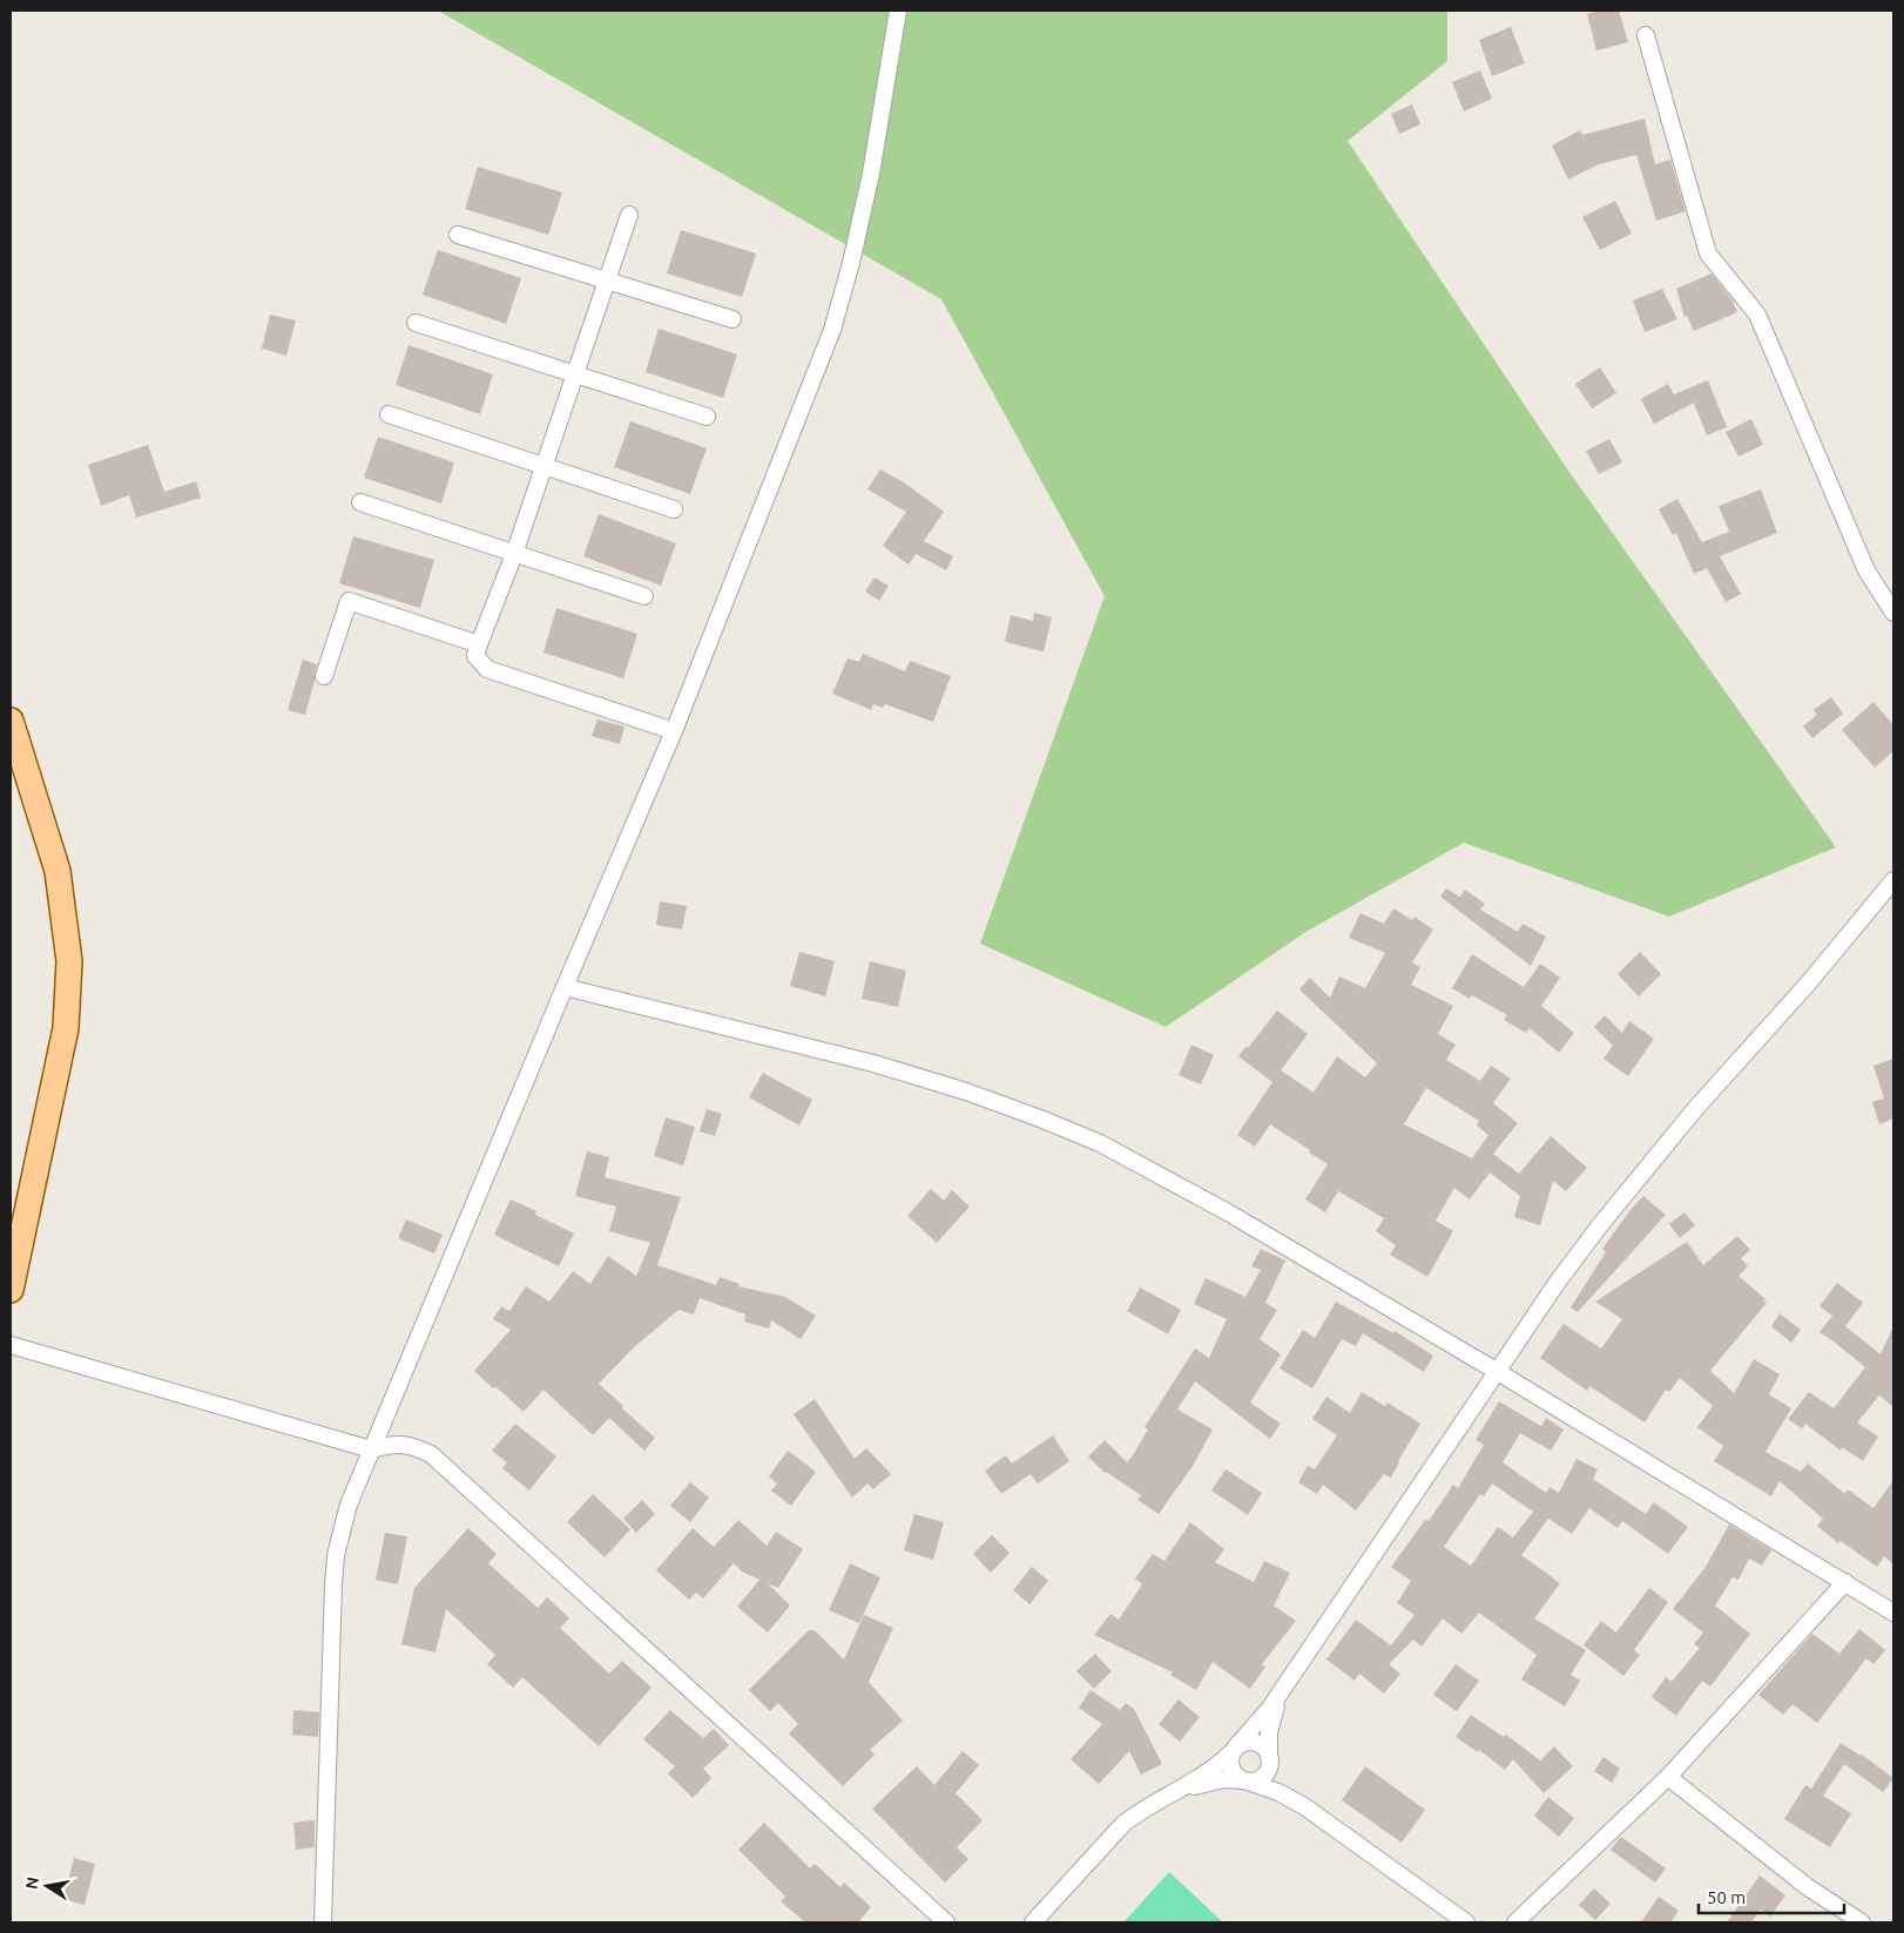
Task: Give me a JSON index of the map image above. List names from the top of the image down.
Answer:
{
  "scale_bar": "50 m",
  "north": "left"
}
